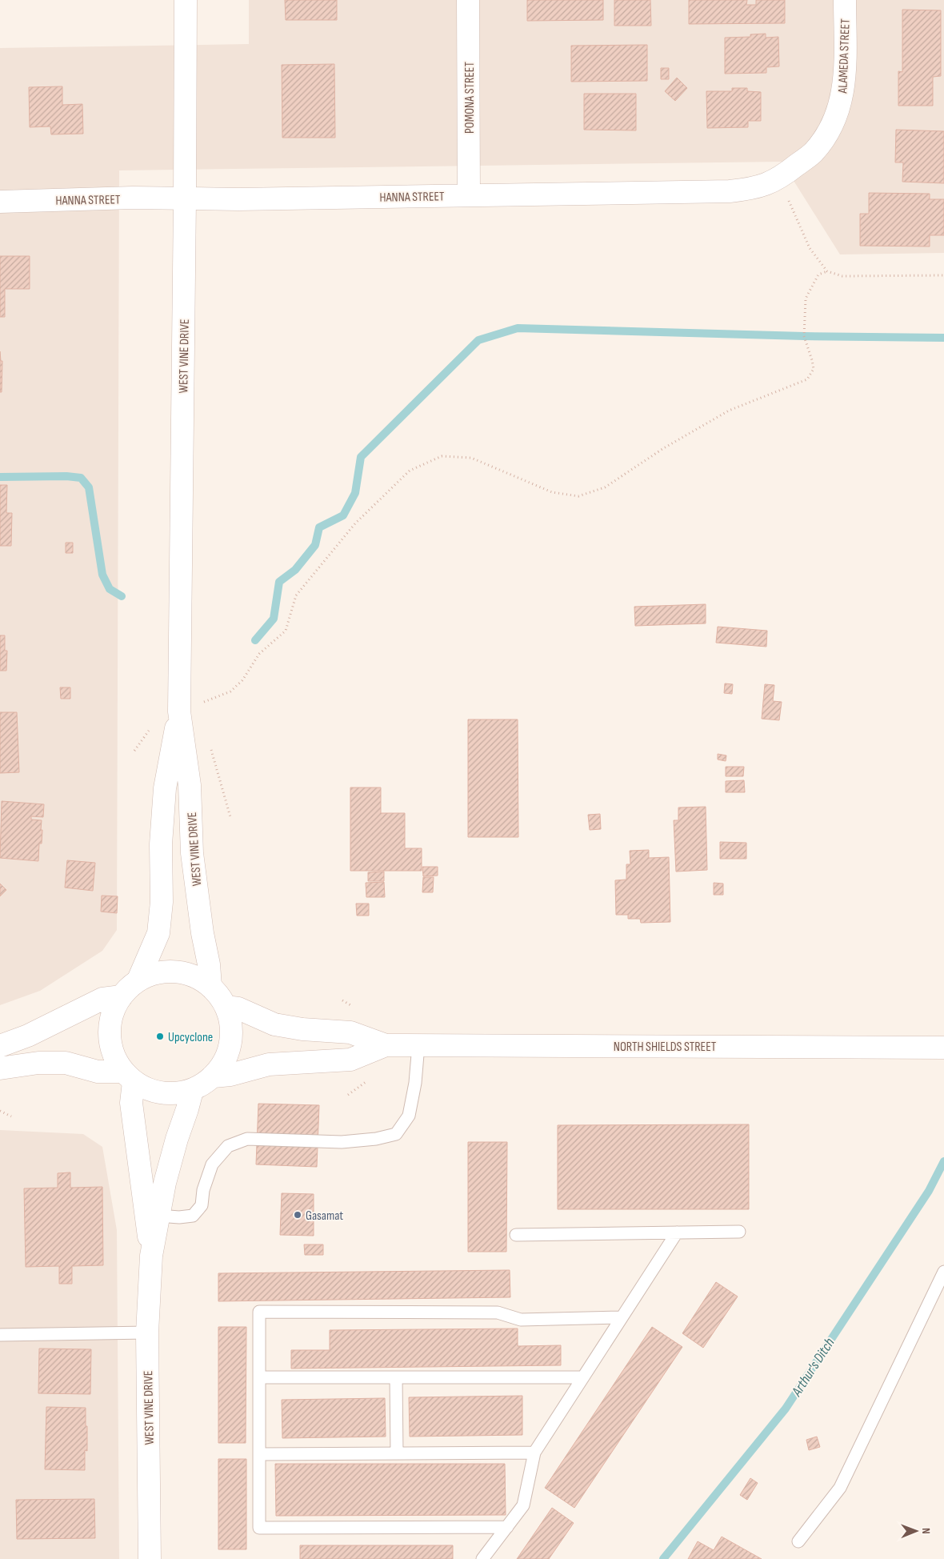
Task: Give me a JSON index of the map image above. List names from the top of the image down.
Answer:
{
  "streets": {
    "street": [
      "ALAMEDA STREET",
      "POMONA STREET",
      "HANNA STREET",
      "WEST VINE DRIVE",
      "NORTH SHIELDS STREET"
    ]
  },
  "crossings": [
    ["ALAMEDA STREET", "HANNA STREET"],
    ["POMONA STREET", "HANNA STREET"],
    ["HANNA STREET", "WEST VINE DRIVE"],
    ["WEST VINE DRIVE", "NORTH SHIELDS STREET"]
  ],
  "water": ["Arthur's Ditch"],
  "places": ["Upcyclone", "Gasamat"],
  "north": "right"
}
